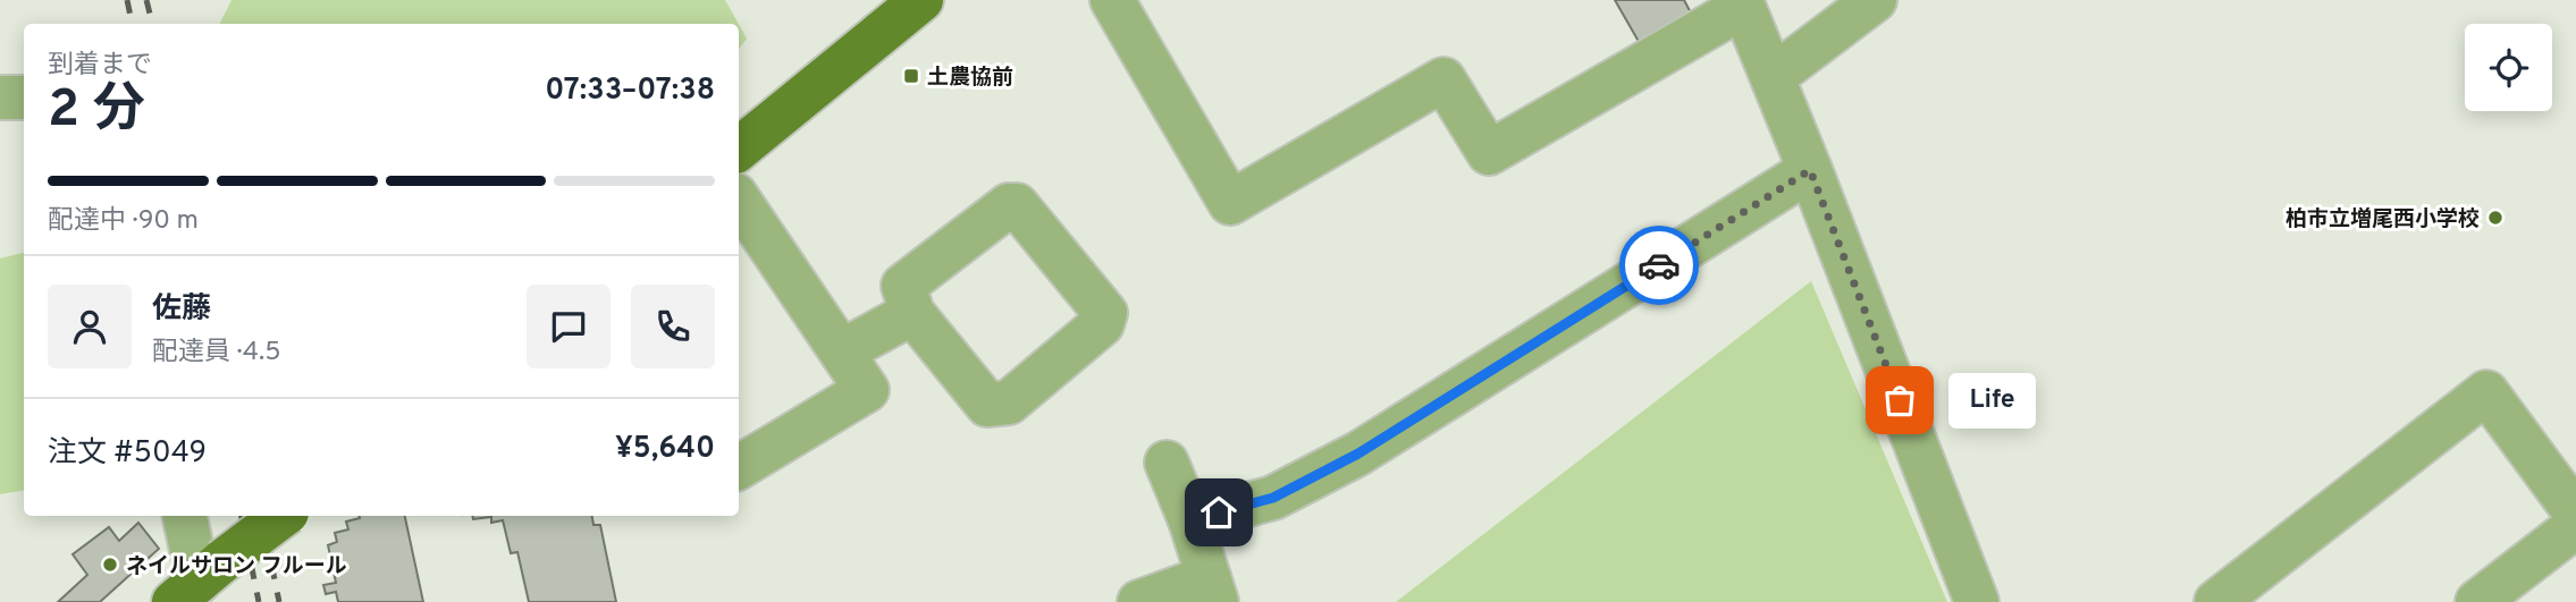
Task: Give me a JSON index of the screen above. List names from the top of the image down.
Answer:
{
  "places": {
    "transit": ["土農協前"],
    "other": ["柏市立増尾西小学校", "Life", "ネイルサロン フルール"]
  },
  "page": {
    "heading": ["2 分", "到着まで", "07:33–07:38"],
    "panel": [
      "佐藤",
      "配達員 · 4.5",
      "注文 #5049",
      "¥5,640"
    ],
    "bar": "配達中 · 90 m",
    "bubble": "Life"
  }
}
